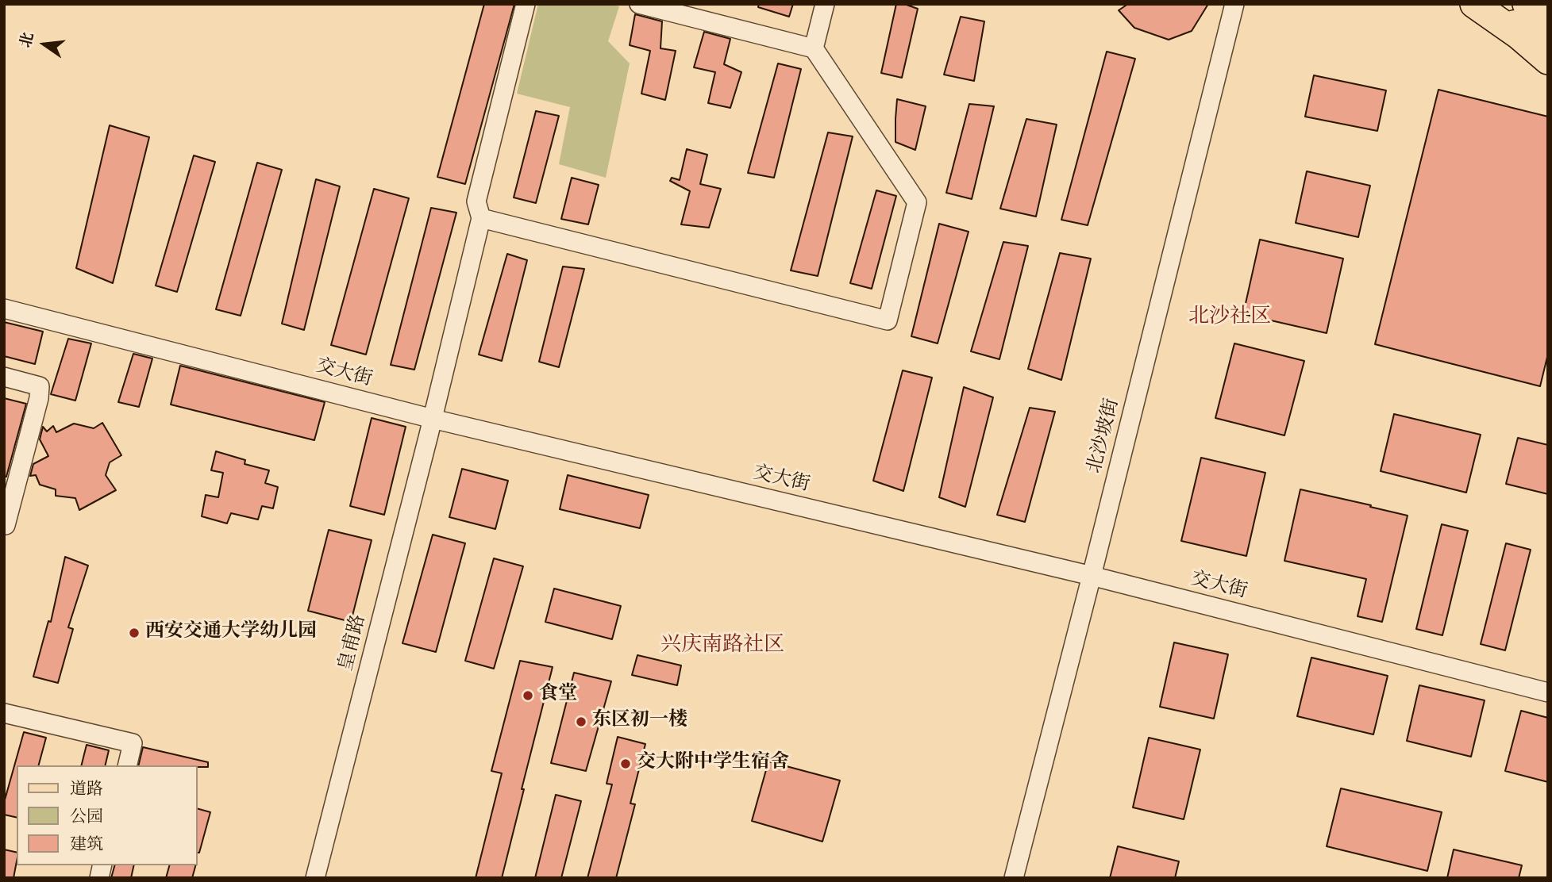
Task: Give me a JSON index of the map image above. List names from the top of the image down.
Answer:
{
  "streets": {
    "street": ["交大街", "北沙坡街", "皇甫路"]
  },
  "crossings": [
    ["交大街", "北沙坡街"],
    ["交大街", "皇甫路"]
  ],
  "districts": ["北沙社区", "兴庆南路社区"],
  "places": [
    "西安交通大学幼儿园",
    "食堂",
    "东区初一楼",
    "交大附中学生宿舍"
  ],
  "legend": ["道路", "公园", "建筑"],
  "north": "left"
}
